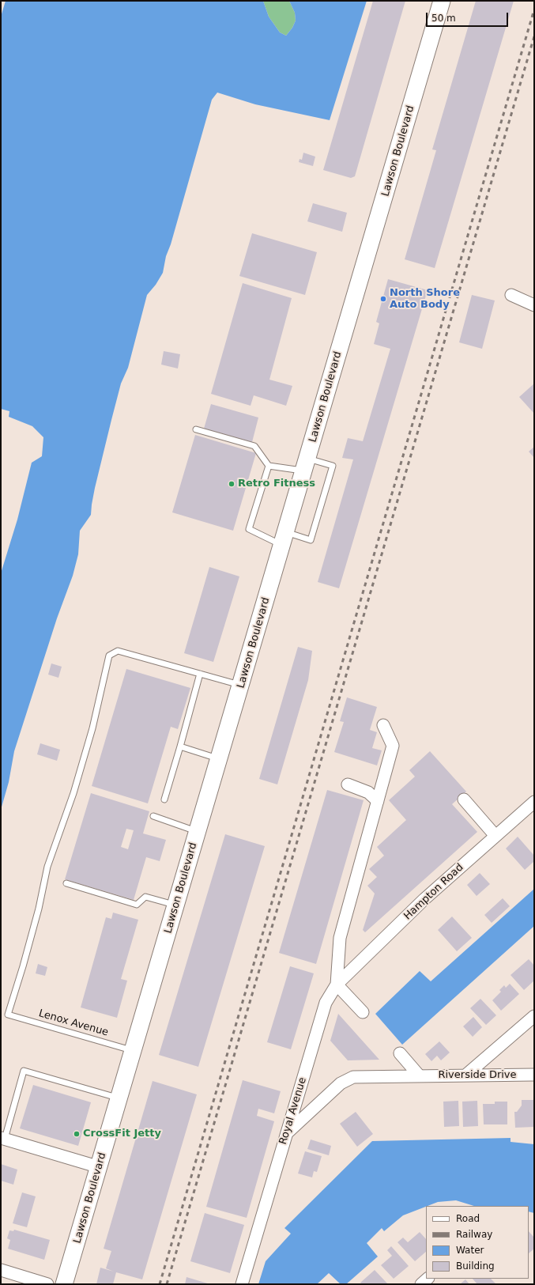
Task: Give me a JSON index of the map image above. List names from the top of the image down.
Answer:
{
  "streets": {
    "main road": ["Lawson Boulevard"],
    "street": ["Hampton Road", "Riverside Drive", "Royal Avenue"],
    "lane": ["Lenox Avenue"]
  },
  "crossings": [
    ["Lawson Boulevard", "Lenox Avenue"],
    ["Hampton Road", "Royal Avenue"],
    ["Riverside Drive", "Royal Avenue"]
  ],
  "places": ["North Shore Auto Body", "Retro Fitness", "CrossFit Jetty"],
  "legend": [
    "Road",
    "Railway",
    "Water",
    "Building"
  ],
  "scale_bar": "50 m"
}
